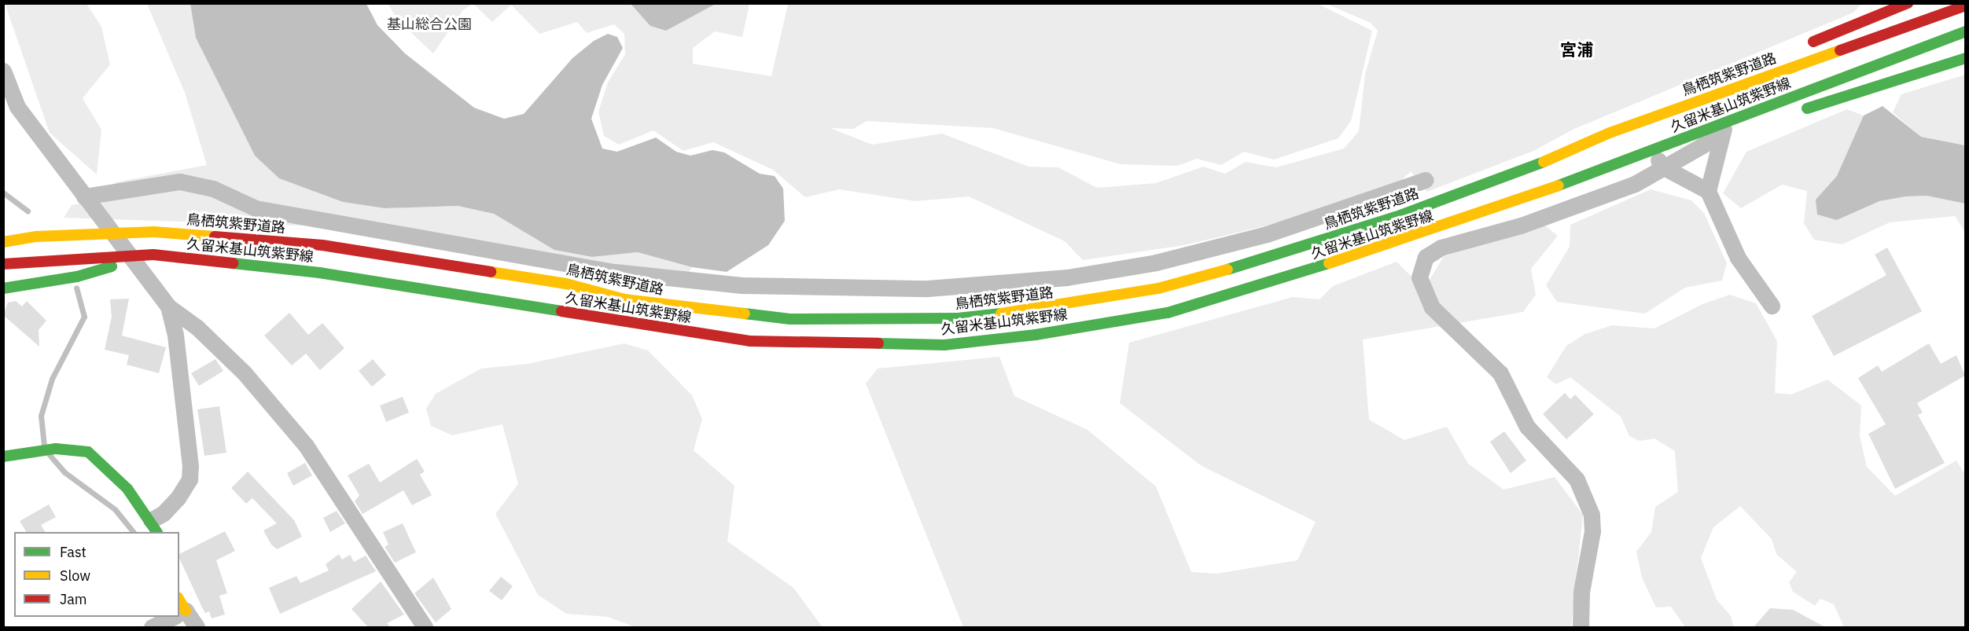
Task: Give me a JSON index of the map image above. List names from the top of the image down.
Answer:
{
  "streets": {
    "main road": ["鳥栖筑紫野道路", "久留米基山筑紫野線"]
  },
  "districts": ["宮浦"],
  "parks": ["基山総合公園"],
  "legend": ["Fast", "Slow", "Jam"]
}
